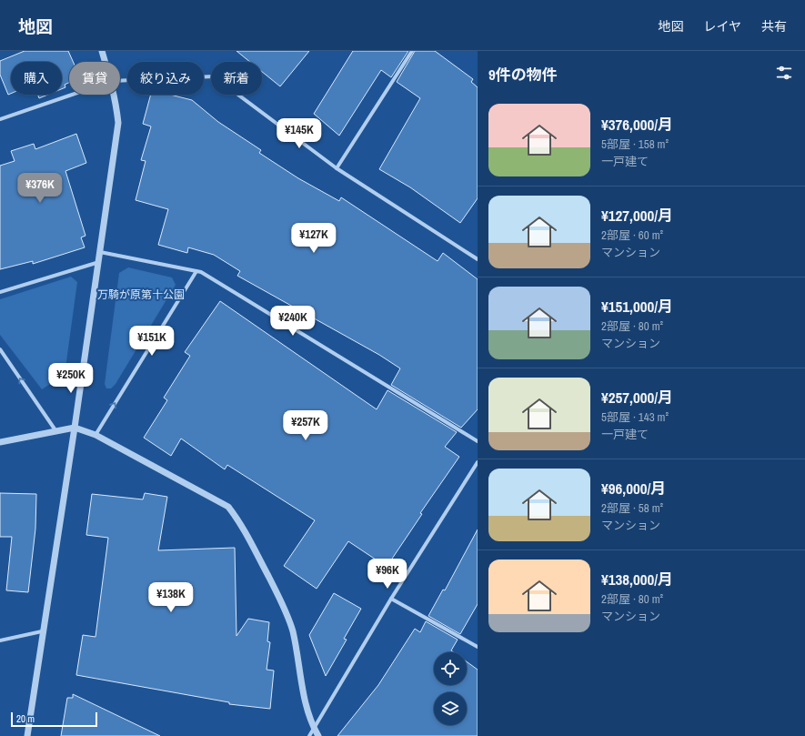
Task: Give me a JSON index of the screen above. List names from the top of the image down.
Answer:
{
  "parks": ["万騎が原第十公園"],
  "scale_bar": "20 m",
  "page": {
    "header": "地図",
    "nav": ["地図", "レイヤ", "共有"],
    "heading": "9件の物件",
    "chip": [
      "購入",
      "賃貸",
      "絞り込み",
      "新着"
    ],
    "list": [
      {
        "name": "¥376,000/月",
        "note": "5部屋 · 158 m² · 一戸建て"
      },
      {
        "name": "¥127,000/月",
        "note": "2部屋 · 60 m² · マンション"
      },
      {
        "name": "¥151,000/月",
        "note": "2部屋 · 80 m² · マンション"
      },
      {
        "name": "¥257,000/月",
        "note": "5部屋 · 143 m² · 一戸建て"
      },
      {
        "name": "¥96,000/月",
        "note": "2部屋 · 58 m² · マンション"
      },
      {
        "name": "¥138,000/月",
        "note": "2部屋 · 80 m² · マンション"
      }
    ],
    "price": [
      "¥145K",
      "¥376K",
      "¥127K",
      "¥240K",
      "¥151K",
      "¥250K",
      "¥257K",
      "¥96K",
      "¥138K"
    ],
    "scale": "20 m"
  }
}
